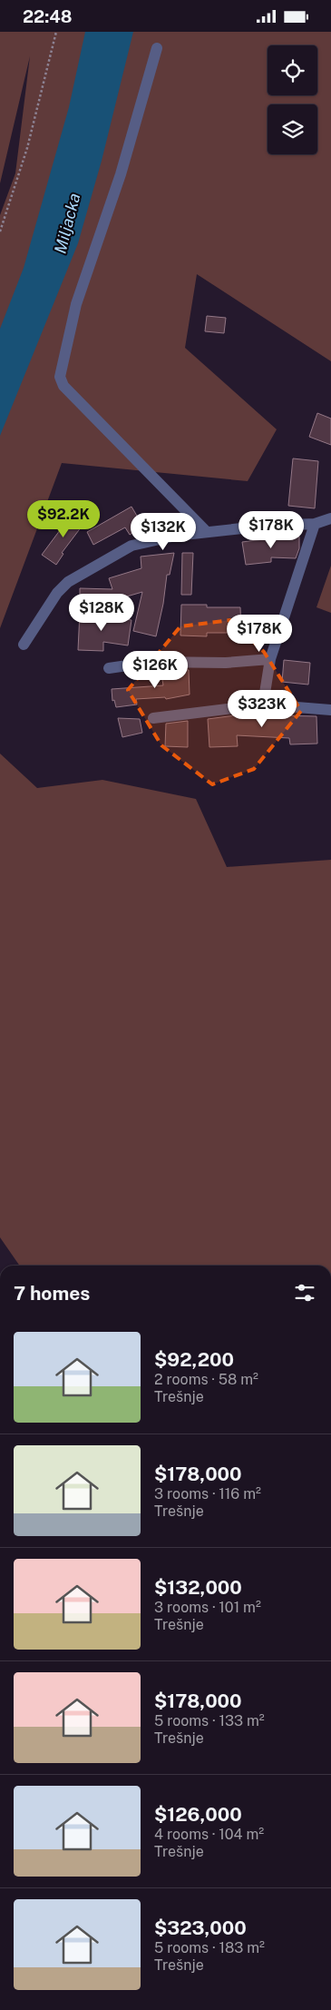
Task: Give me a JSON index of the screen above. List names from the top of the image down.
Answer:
{
  "water": ["Miljacka"],
  "page": {
    "status": "22:48",
    "price": [
      "$92.2K",
      "$178K",
      "$132K",
      "$128K",
      "$178K",
      "$126K",
      "$323K"
    ],
    "heading": "7 homes",
    "list": [
      {
        "name": "$92,200",
        "note": "2 rooms · 58 m² · Trešnje"
      },
      {
        "name": "$178,000",
        "note": "3 rooms · 116 m² · Trešnje"
      },
      {
        "name": "$132,000",
        "note": "3 rooms · 101 m² · Trešnje"
      },
      {
        "name": "$178,000",
        "note": "5 rooms · 133 m² · Trešnje"
      },
      {
        "name": "$126,000",
        "note": "4 rooms · 104 m² · Trešnje"
      },
      {
        "name": "$323,000",
        "note": "5 rooms · 183 m² · Trešnje"
      }
    ]
  }
}
